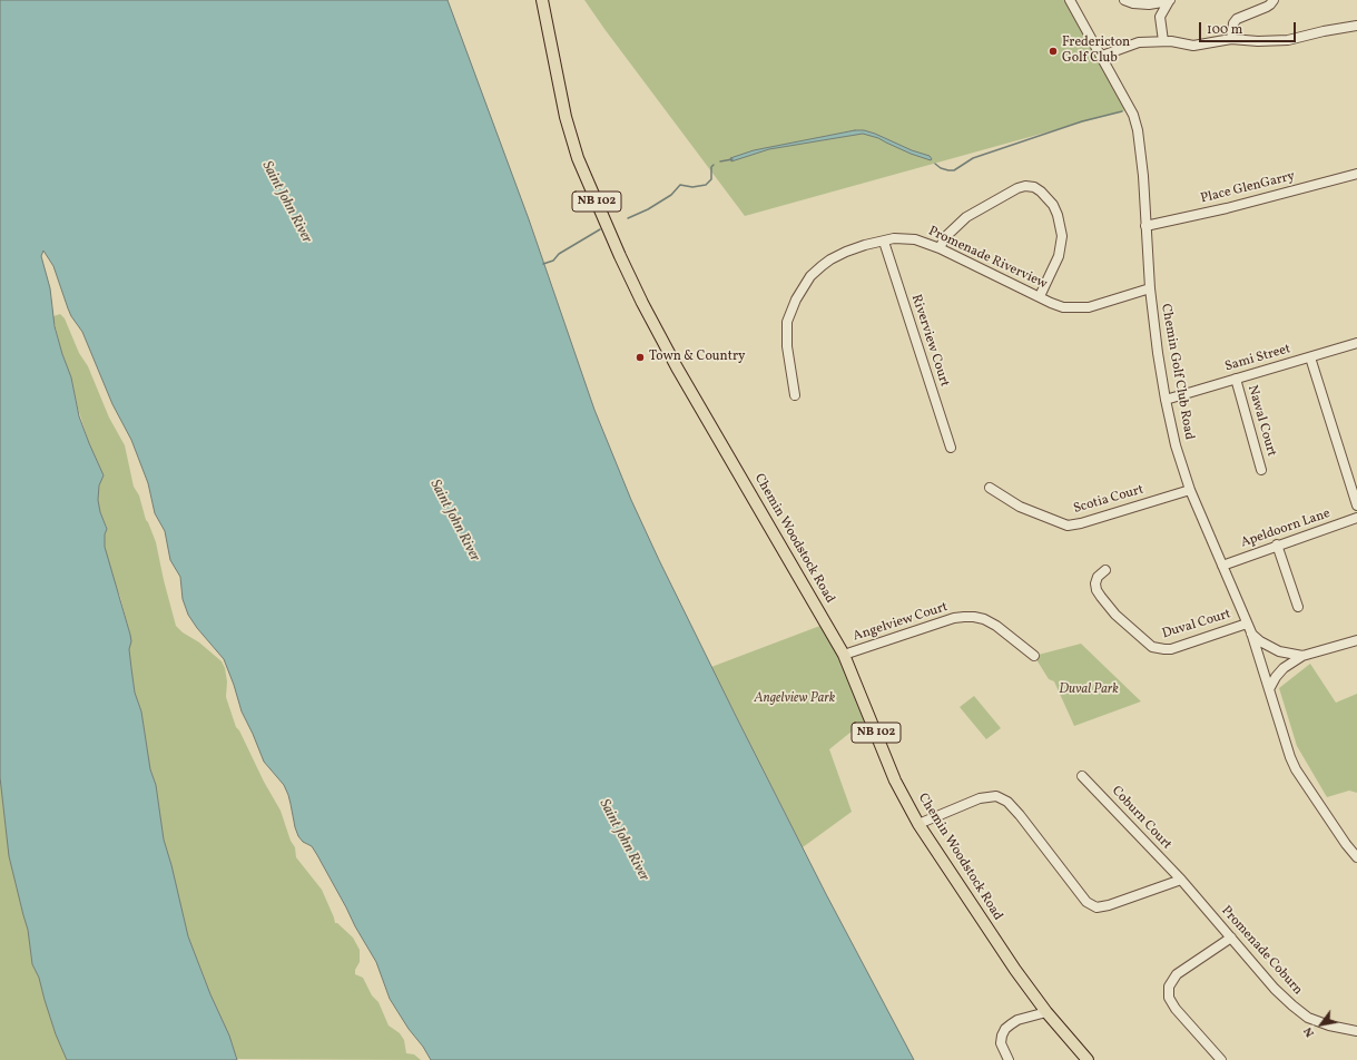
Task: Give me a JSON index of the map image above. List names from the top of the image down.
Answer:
{
  "streets": {
    "main road": ["NB 102", "Chemin Woodstock Road"],
    "street": [
      "Place GlenGarry",
      "Promenade Riverview",
      "Riverview Court",
      "Sami Street",
      "Chemin Golf Club Road",
      "Nawal Court",
      "Scotia Court",
      "Apeldoorn Lane",
      "Angelview Court",
      "Duval Court",
      "Coburn Court",
      "Promenade Coburn"
    ]
  },
  "crossings": [
    ["Place GlenGarry", "Chemin Golf Club Road"],
    ["Promenade Riverview", "Riverview Court"],
    ["Promenade Riverview", "Chemin Golf Club Road"],
    ["Sami Street", "Chemin Golf Club Road"],
    ["Sami Street", "Nawal Court"],
    ["Chemin Golf Club Road", "Scotia Court"],
    ["Chemin Golf Club Road", "Apeldoorn Lane"],
    ["Chemin Golf Club Road", "Duval Court"],
    ["Chemin Woodstock Road", "Angelview Court"],
    ["Coburn Court", "Promenade Coburn"]
  ],
  "water": ["Saint John River"],
  "parks": ["Duval Park", "Angelview Park"],
  "places": ["Fredericton Golf Club", "Town & Country"],
  "scale_bar": "100 m",
  "north": "bottom left"
}
